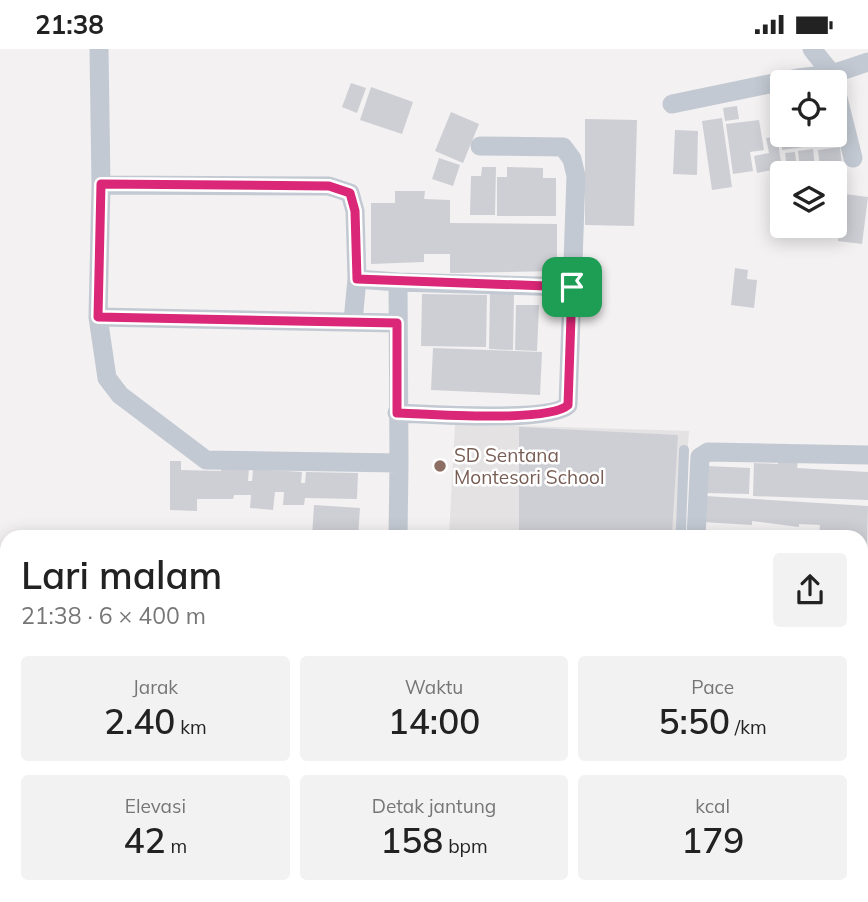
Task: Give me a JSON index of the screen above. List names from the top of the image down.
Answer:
{
  "places": ["SD Sentana Montesori School"],
  "page": {
    "status": "21:38",
    "heading": ["Lari malam", "21:38 · 6 × 400 m"],
    "stats": [
      ["Jarak", "2.40 km"],
      ["Waktu", "14:00"],
      ["Pace", "5:50 /km"],
      ["Elevasi", "42 m"],
      ["Detak jantung", "158 bpm"],
      ["kcal", "179"]
    ]
  }
}
